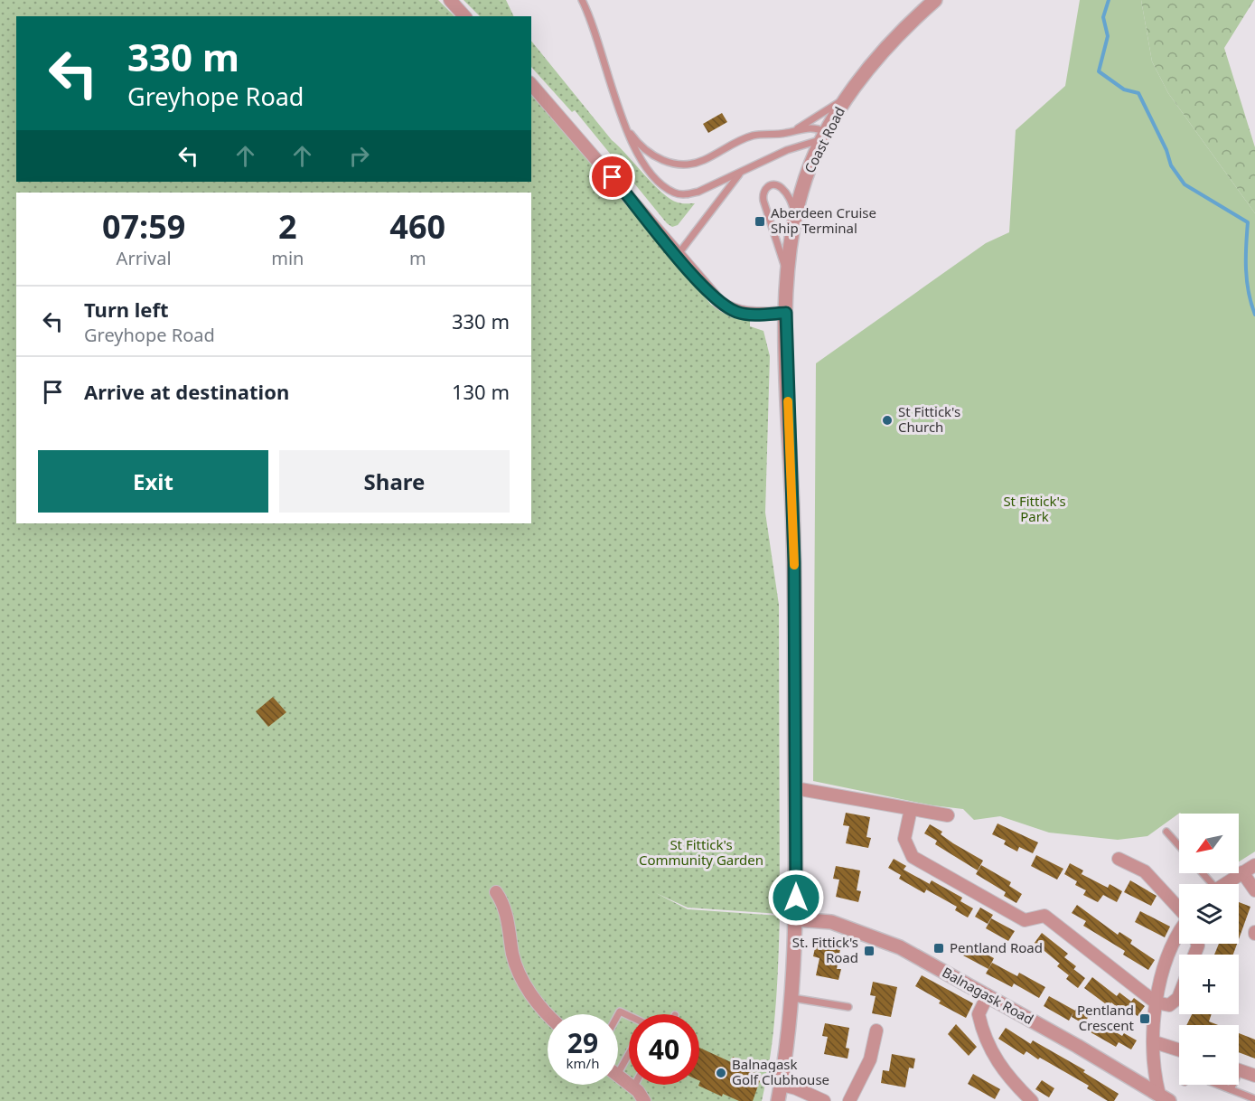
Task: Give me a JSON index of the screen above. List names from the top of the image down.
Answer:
{
  "streets": {
    "street": ["Coast Road", "Balnagask Road"]
  },
  "parks": ["St Fittick's Park", "St Fittick's Community Garden"],
  "places": {
    "transit": [
      "Aberdeen Cruise Ship Terminal",
      "Pentland Road",
      "St. Fittick's Road",
      "Pentland Crescent"
    ],
    "other": ["St Fittick's Church", "Balnagask Golf Clubhouse"]
  },
  "north": "bottom left",
  "page": {
    "turn": ["330 m", "Greyhope Road"],
    "eta": [
      "07:59",
      "Arrival",
      "2",
      "min",
      "460",
      "m"
    ],
    "list": [
      {
        "name": "Turn left",
        "note": "Greyhope Road",
        "value": "330 m"
      },
      {
        "name": "Arrive at destination",
        "value": "130 m"
      }
    ],
    "buttons": ["Exit", "Share"],
    "map_buttons": ["+", "−"],
    "speed": "29 km/h",
    "limit": "40"
  }
}
